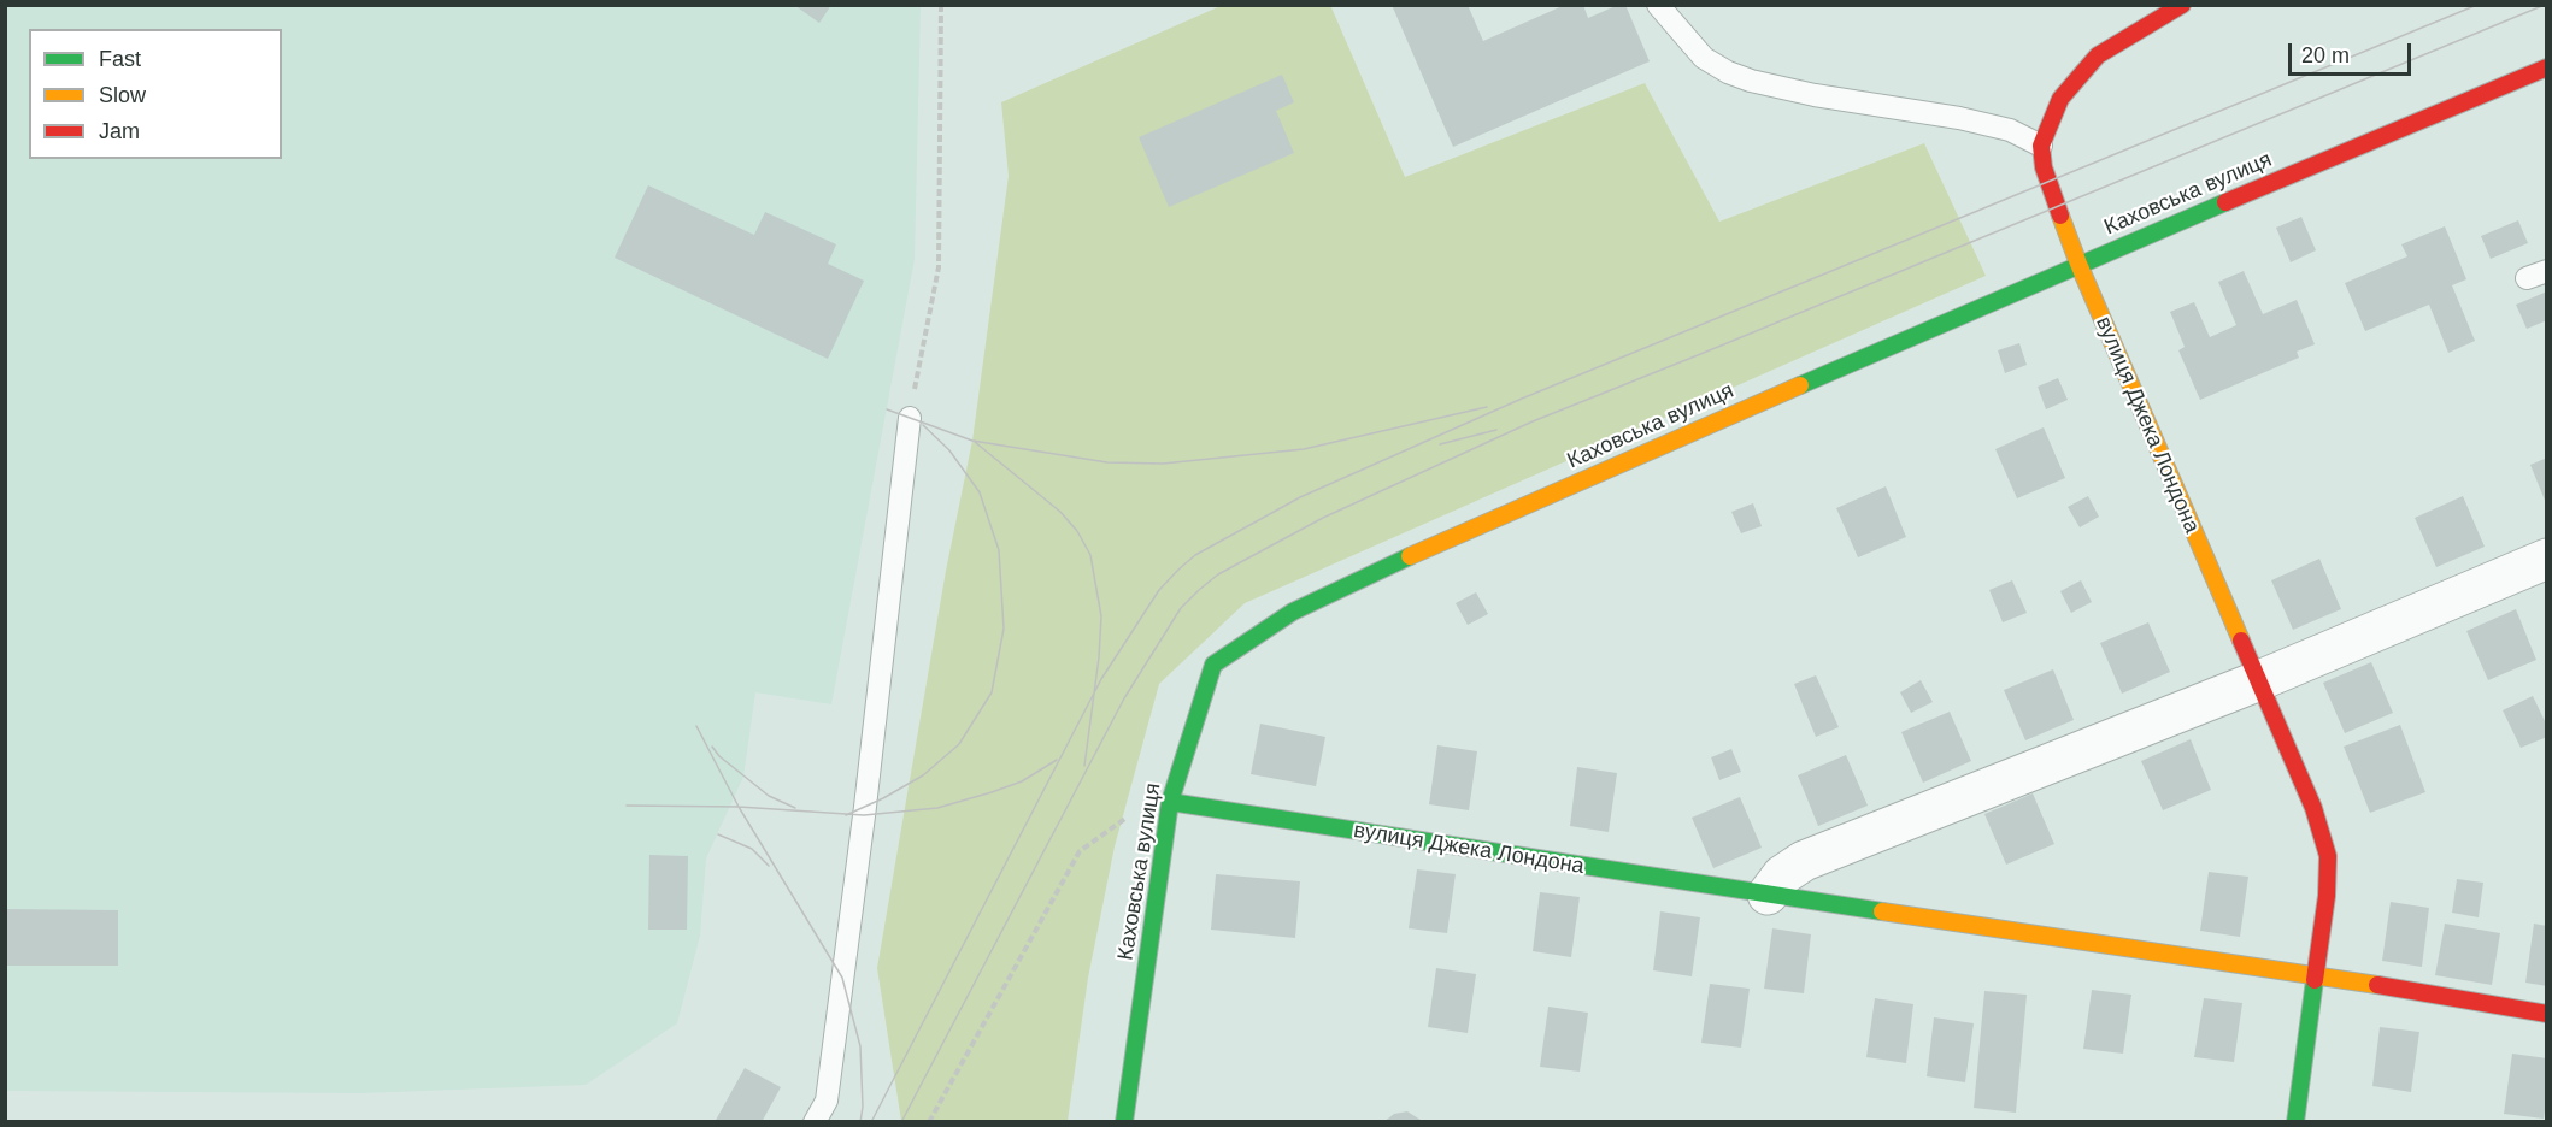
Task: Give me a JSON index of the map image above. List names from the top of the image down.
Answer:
{
  "streets": {
    "street": ["Каховська вулиця", "вулиця Джека Лондона"]
  },
  "crossings": [
    ["Каховська вулиця", "вулиця Джека Лондона"]
  ],
  "legend": ["Fast", "Slow", "Jam"],
  "scale_bar": "20 m"
}
